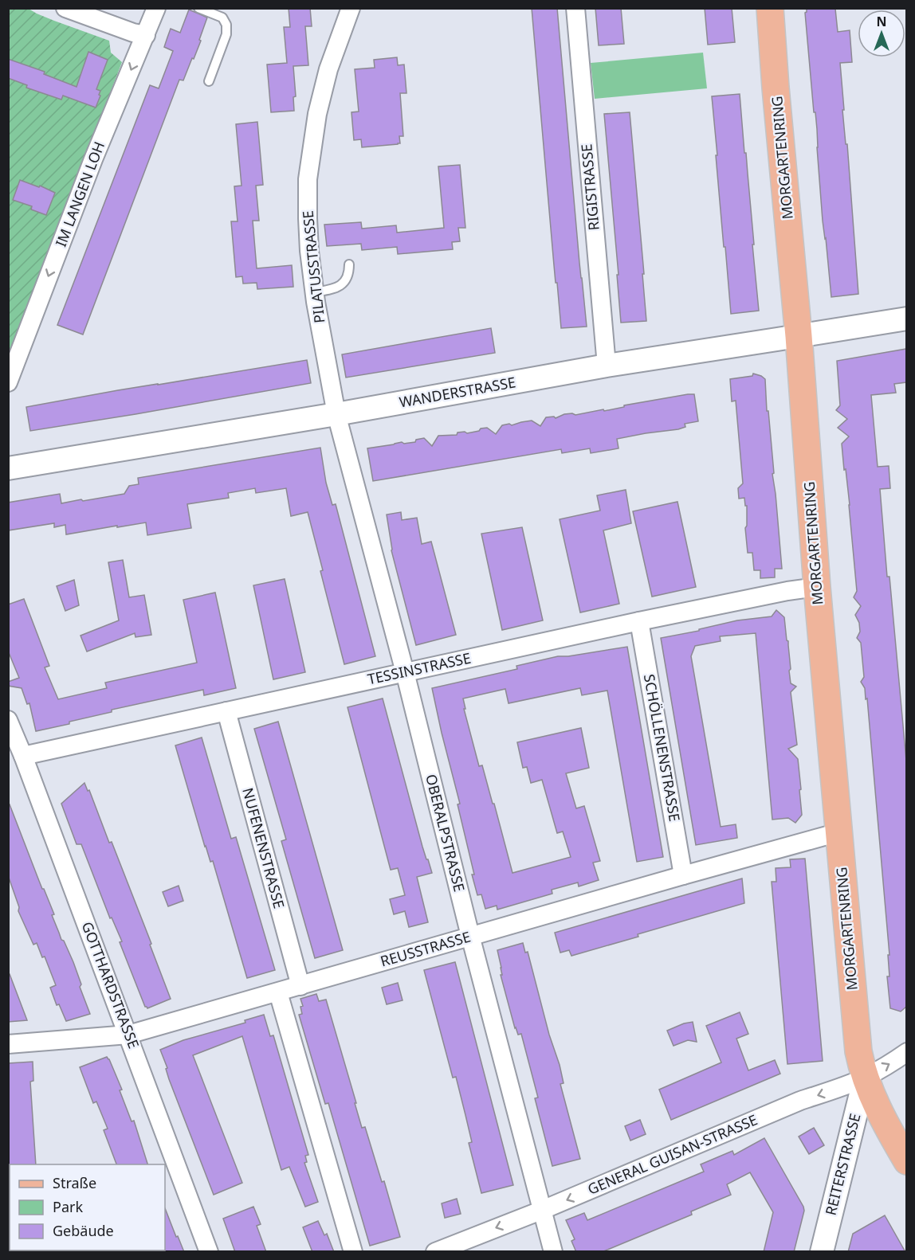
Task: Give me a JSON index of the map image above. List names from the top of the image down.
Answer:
{
  "streets": {
    "main road": ["MORGARTENRING"],
    "street": [
      "RIGISTRASSE",
      "IM LANGEN LOH",
      "PILATUSSTRASSE",
      "WANDERSTRASSE",
      "TESSINSTRASSE",
      "SCHÖLLENENSTRASSE",
      "OBERALPSTRASSE",
      "NUFENENSTRASSE",
      "REUSSTRASSE",
      "GOTTHARDSTRASSE",
      "GENERAL GUISAN-STRASSE",
      "REITERSTRASSE"
    ]
  },
  "crossings": [
    ["MORGARTENRING", "WANDERSTRASSE"],
    ["MORGARTENRING", "TESSINSTRASSE"],
    ["MORGARTENRING", "REUSSTRASSE"],
    ["MORGARTENRING", "GENERAL GUISAN-STRASSE"],
    ["MORGARTENRING", "REITERSTRASSE"],
    ["RIGISTRASSE", "WANDERSTRASSE"],
    ["PILATUSSTRASSE", "WANDERSTRASSE"],
    ["PILATUSSTRASSE", "OBERALPSTRASSE"],
    ["WANDERSTRASSE", "OBERALPSTRASSE"],
    ["TESSINSTRASSE", "SCHÖLLENENSTRASSE"],
    ["TESSINSTRASSE", "OBERALPSTRASSE"],
    ["TESSINSTRASSE", "NUFENENSTRASSE"],
    ["TESSINSTRASSE", "GOTTHARDSTRASSE"],
    ["SCHÖLLENENSTRASSE", "REUSSTRASSE"],
    ["OBERALPSTRASSE", "REUSSTRASSE"],
    ["OBERALPSTRASSE", "GENERAL GUISAN-STRASSE"],
    ["NUFENENSTRASSE", "REUSSTRASSE"],
    ["REUSSTRASSE", "GOTTHARDSTRASSE"],
    ["GENERAL GUISAN-STRASSE", "REITERSTRASSE"]
  ],
  "one_way": ["IM LANGEN LOH", "GENERAL GUISAN-STRASSE"],
  "legend": ["Straße", "Park", "Gebäude"],
  "north": "top"
}
